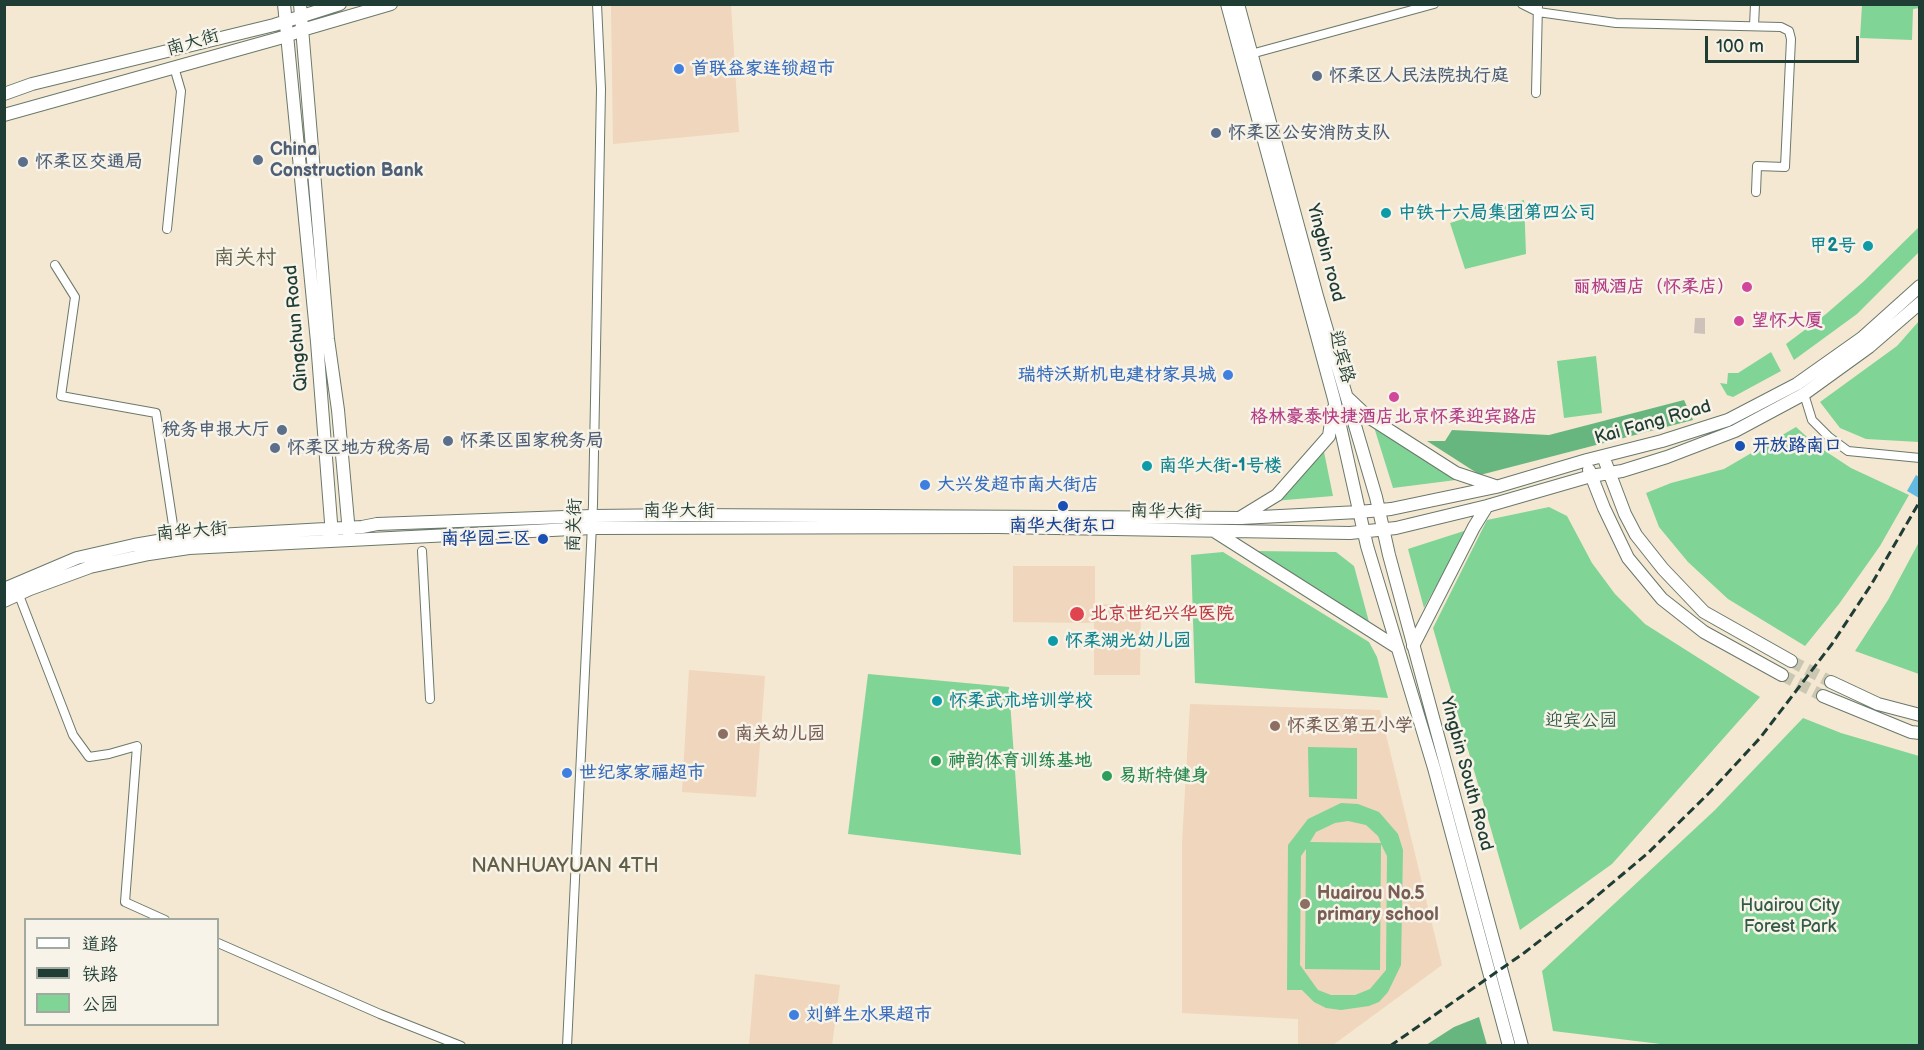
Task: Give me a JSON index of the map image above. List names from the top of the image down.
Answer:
{
  "streets": {
    "main road": [
      "南大街",
      "Yingbin road",
      "Qingchun Road",
      "迎宾路",
      "Kai Fang Road",
      "南华大街",
      "Yingbin South Road"
    ],
    "street": ["南关街"]
  },
  "crossings": [
    ["南大街", "Qingchun Road"],
    ["Yingbin road", "迎宾路"],
    ["Yingbin road", "Kai Fang Road"],
    ["Yingbin road", "Yingbin South Road"],
    ["Qingchun Road", "南华大街"],
    ["迎宾路", "Kai Fang Road"],
    ["迎宾路", "南华大街"],
    ["迎宾路", "Yingbin South Road"],
    ["Kai Fang Road", "南华大街"],
    ["Kai Fang Road", "Yingbin South Road"],
    ["南华大街", "南关街"],
    ["南华大街", "Yingbin South Road"]
  ],
  "districts": ["南关村", "NANHUAYUAN 4TH"],
  "parks": ["迎宾公园", "Huairou City Forest Park"],
  "places": [
    "首联益家连锁超市",
    "怀柔区人民法院执行庭",
    "怀柔区公安消防支队",
    "China Construction Bank",
    "怀柔区交通局",
    "中铁十六局集团第四公司",
    "甲2号",
    "丽枫酒店（怀柔店）",
    "望怀大厦",
    "瑞特沃斯机电建材家具城",
    "格林豪泰快捷酒店北京怀柔迎宾路店",
    "税务申报大厅",
    "怀柔区国家税务局",
    "开放路南口",
    "怀柔区地方税务局",
    "南华大街-1号楼",
    "大兴发超市南大街店",
    "南华大街东口",
    "南华园三区",
    "北京世纪兴华医院",
    "怀柔湖光幼儿园",
    "怀柔武术培训学校",
    "怀柔区第五小学",
    "南关幼儿园",
    "神韵体育训练基地",
    "世纪家家福超市",
    "易斯特健身",
    "Huairou No.5 primary school",
    "刘鲜生水果超市"
  ],
  "legend": ["道路", "铁路", "公园"],
  "scale_bar": "100 m"
}
